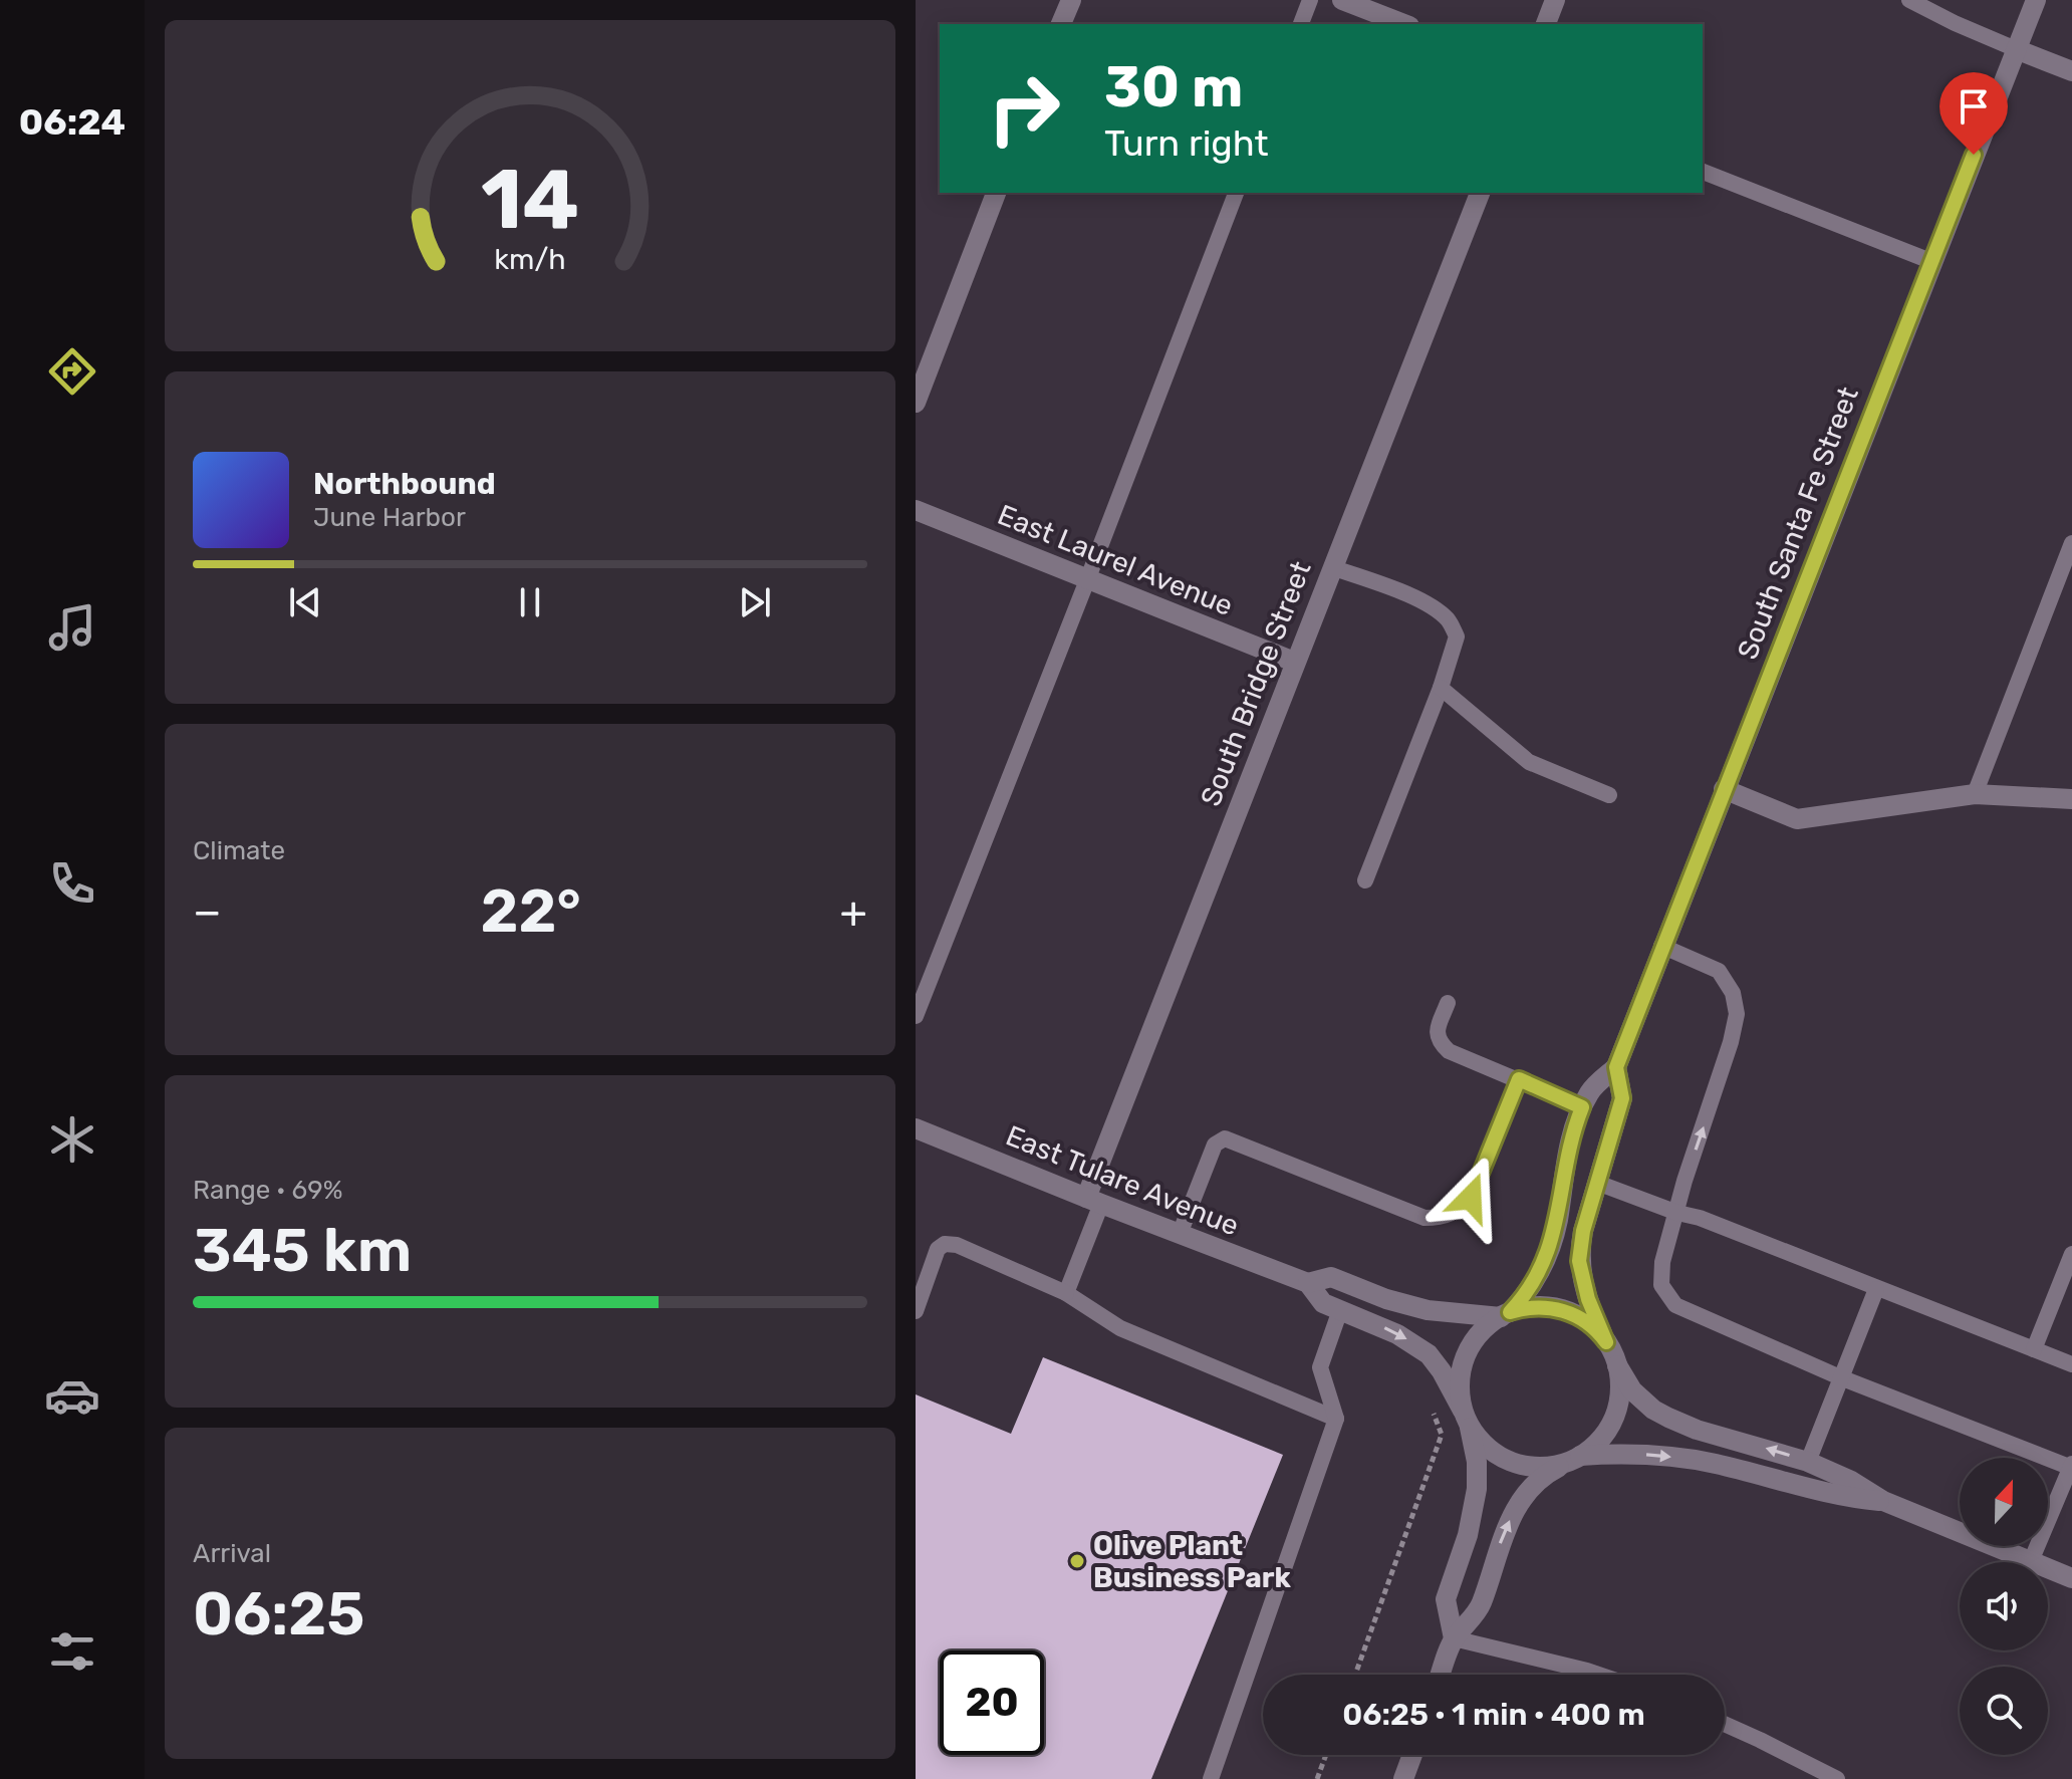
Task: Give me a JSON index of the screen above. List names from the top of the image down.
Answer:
{
  "streets": {
    "street": [
      "South Santa Fe Street",
      "East Laurel Avenue",
      "South Bridge Street",
      "East Tulare Avenue"
    ]
  },
  "crossings": [
    ["South Santa Fe Street", "East Tulare Avenue"],
    ["East Laurel Avenue", "South Bridge Street"],
    ["South Bridge Street", "East Tulare Avenue"]
  ],
  "places": ["Olive Plant Business Park"],
  "north": "top",
  "page": {
    "tabs": "06:24",
    "turn": ["30 m", "Turn right"],
    "song": ["Northbound", "June Harbor"],
    "tile": [
      "Climate",
      ["Range · 69%", "345 km"],
      ["Arrival", "06:25"]
    ],
    "heat": ["−", "22°", "+"],
    "limit": "20",
    "trip": "06:25 · 1 min · 400 m",
    "gauge": ["14", "km/h"]
  }
}
